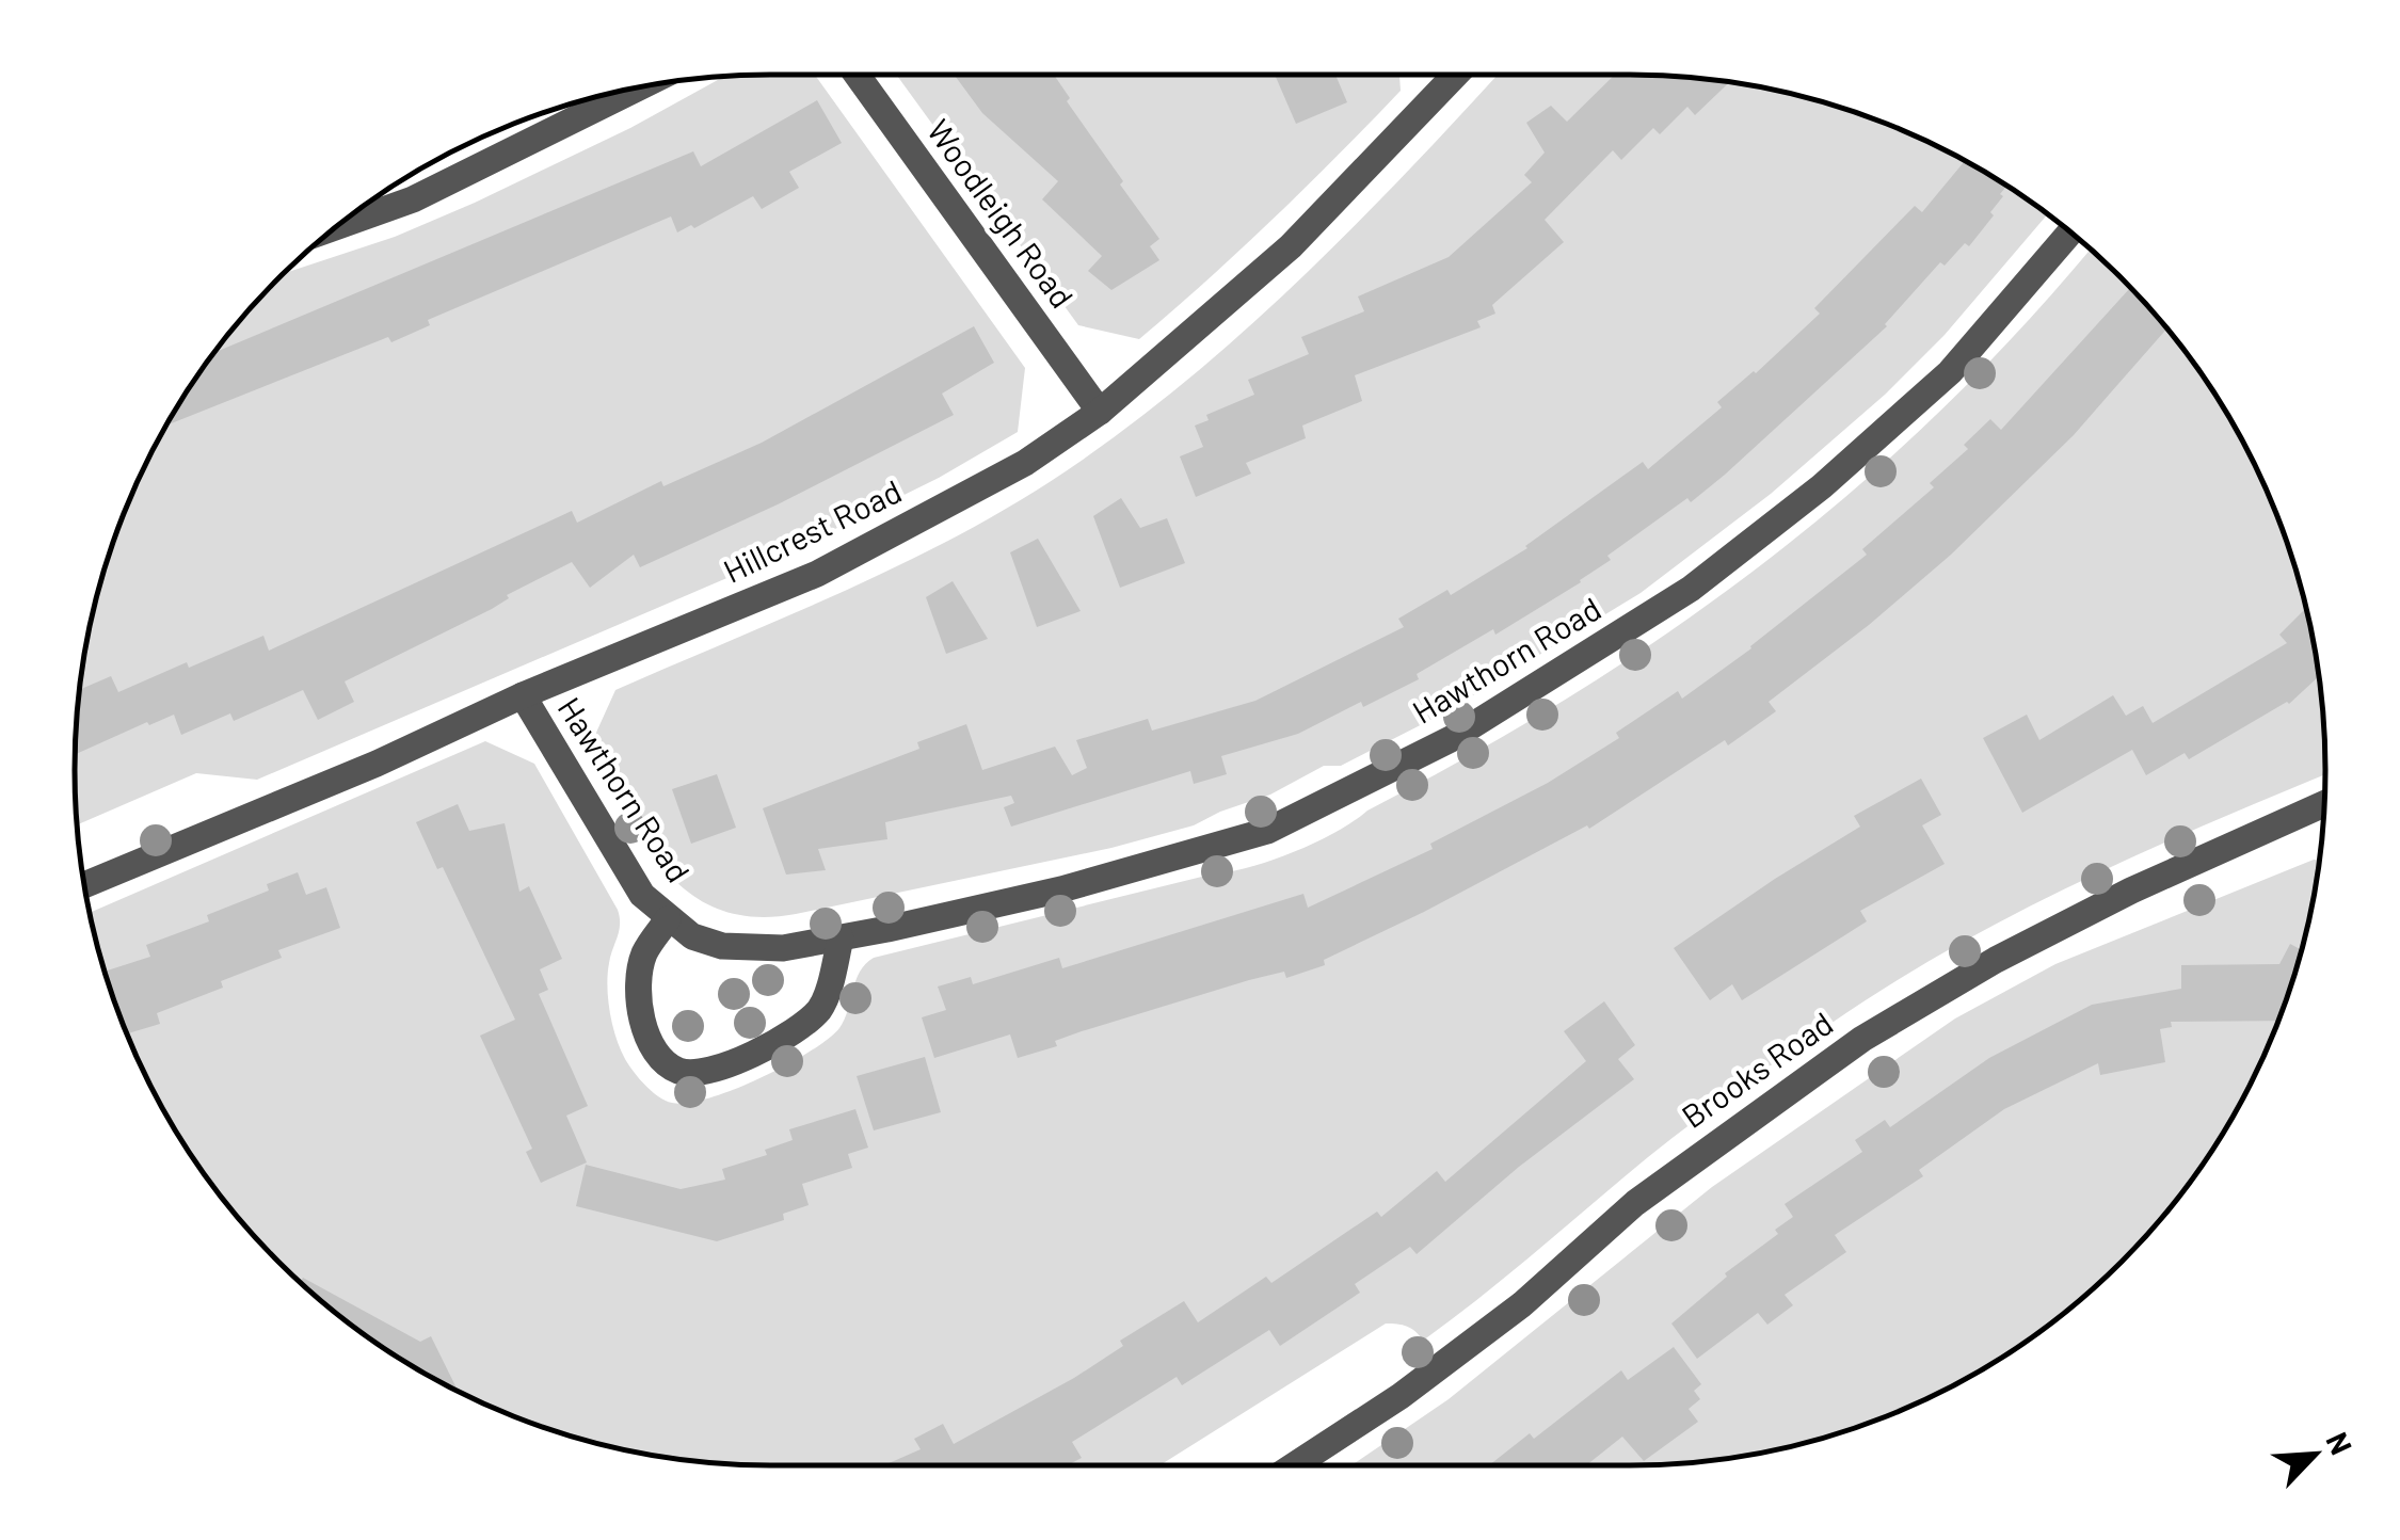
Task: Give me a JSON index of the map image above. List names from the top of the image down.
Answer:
{
  "streets": {
    "street": [
      "Woodleigh Road",
      "Hillcrest Road",
      "Hawthorn Road",
      "Brooks Road"
    ]
  },
  "crossings": [
    ["Woodleigh Road", "Hillcrest Road"],
    ["Hillcrest Road", "Hawthorn Road"]
  ],
  "north": "top right"
}
